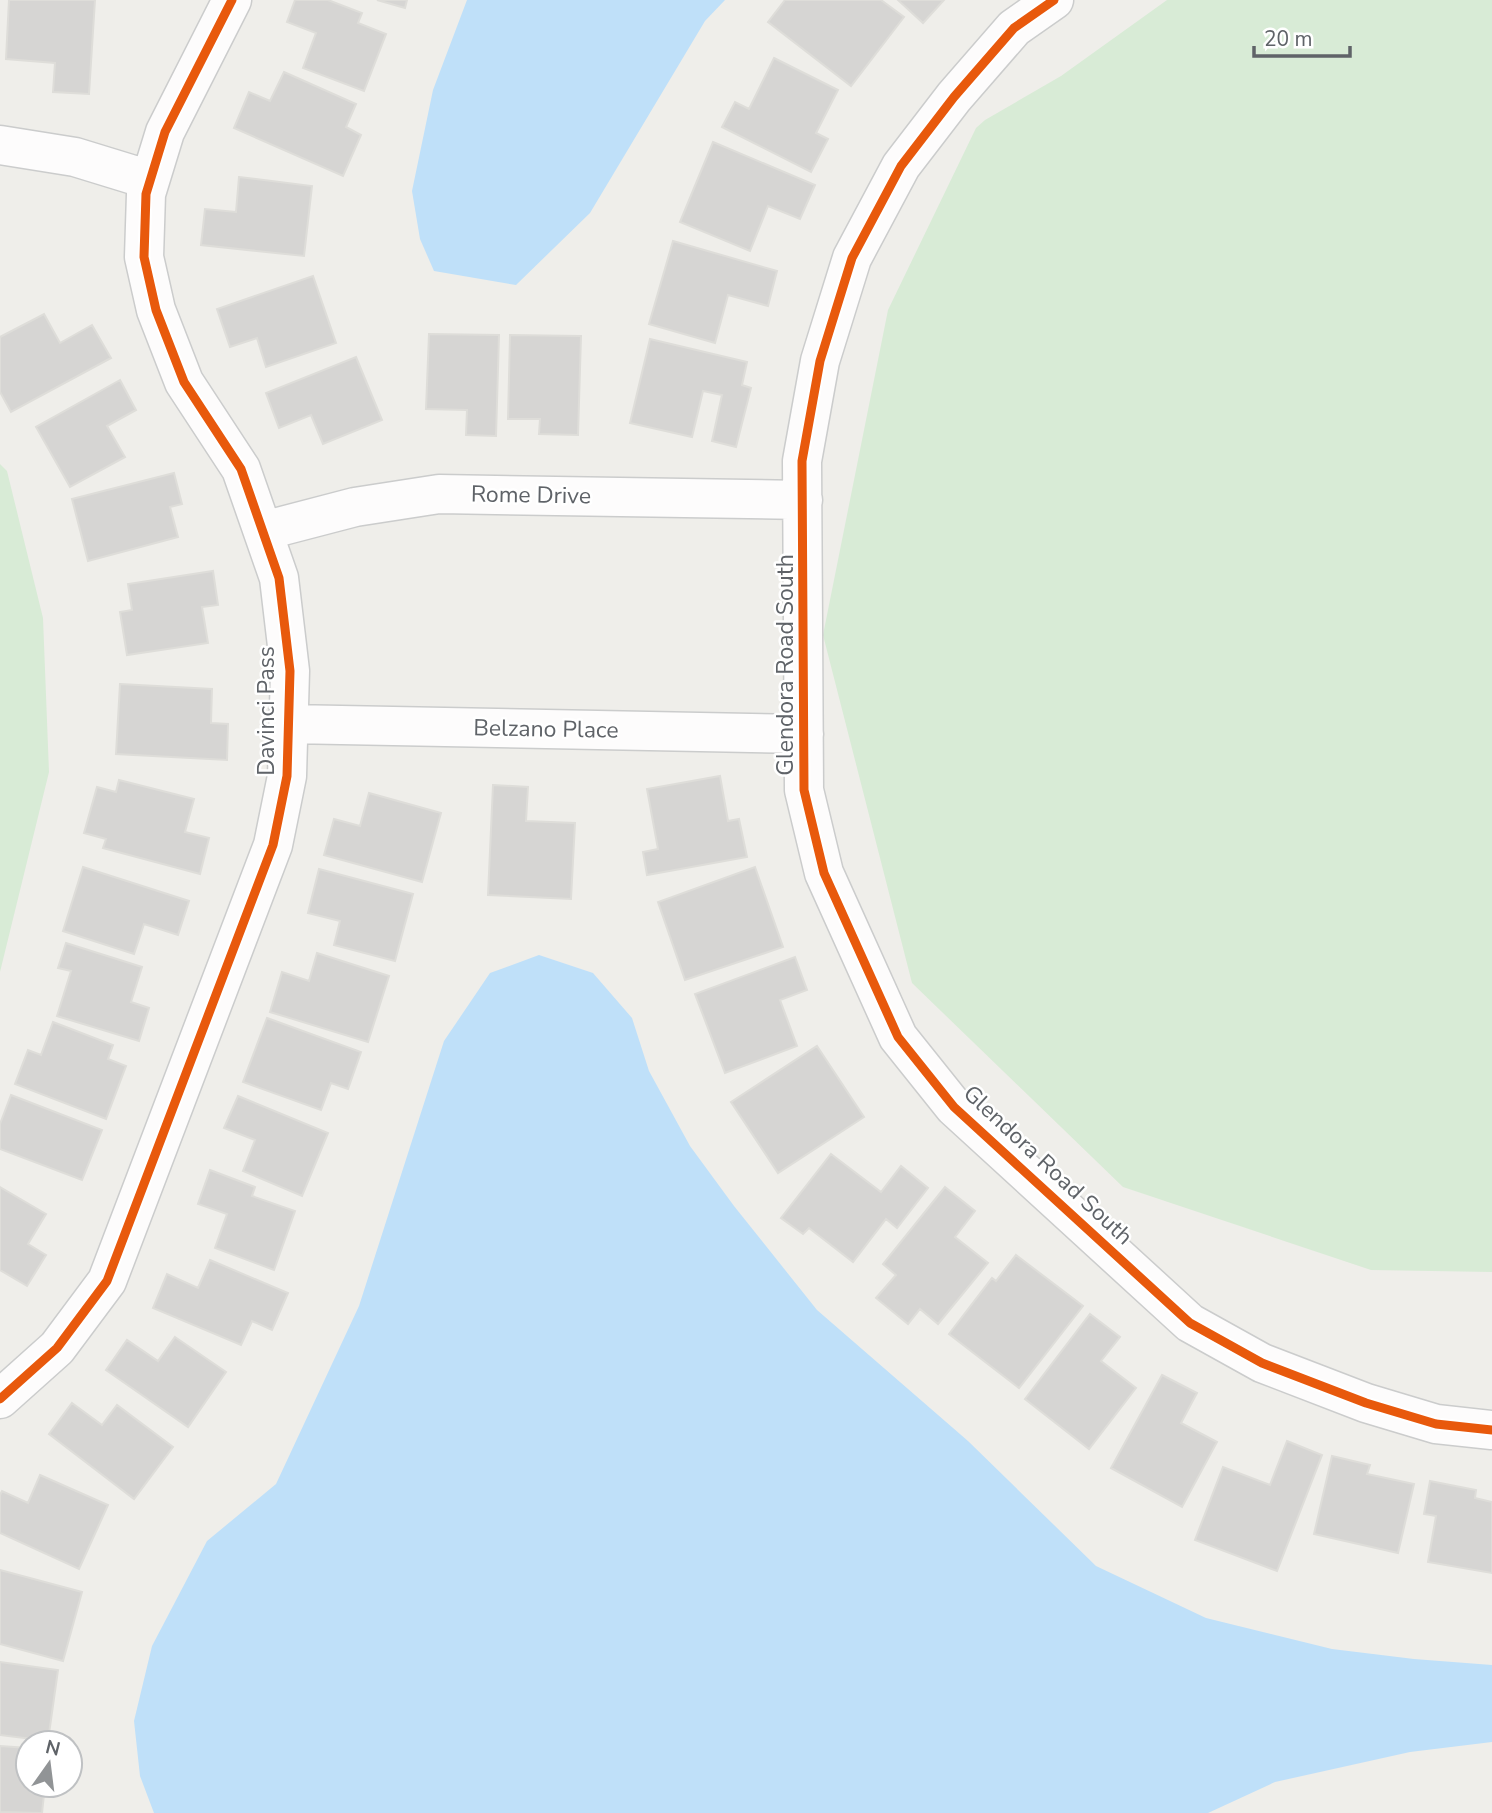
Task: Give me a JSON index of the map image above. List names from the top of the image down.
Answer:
{
  "streets": {
    "street": [
      "Rome Drive",
      "Glendora Road South",
      "Davinci Pass",
      "Belzano Place"
    ]
  },
  "crossings": [
    ["Rome Drive", "Glendora Road South"],
    ["Rome Drive", "Davinci Pass"],
    ["Glendora Road South", "Belzano Place"],
    ["Davinci Pass", "Belzano Place"]
  ],
  "scale_bar": "20 m",
  "north": "top"
}
